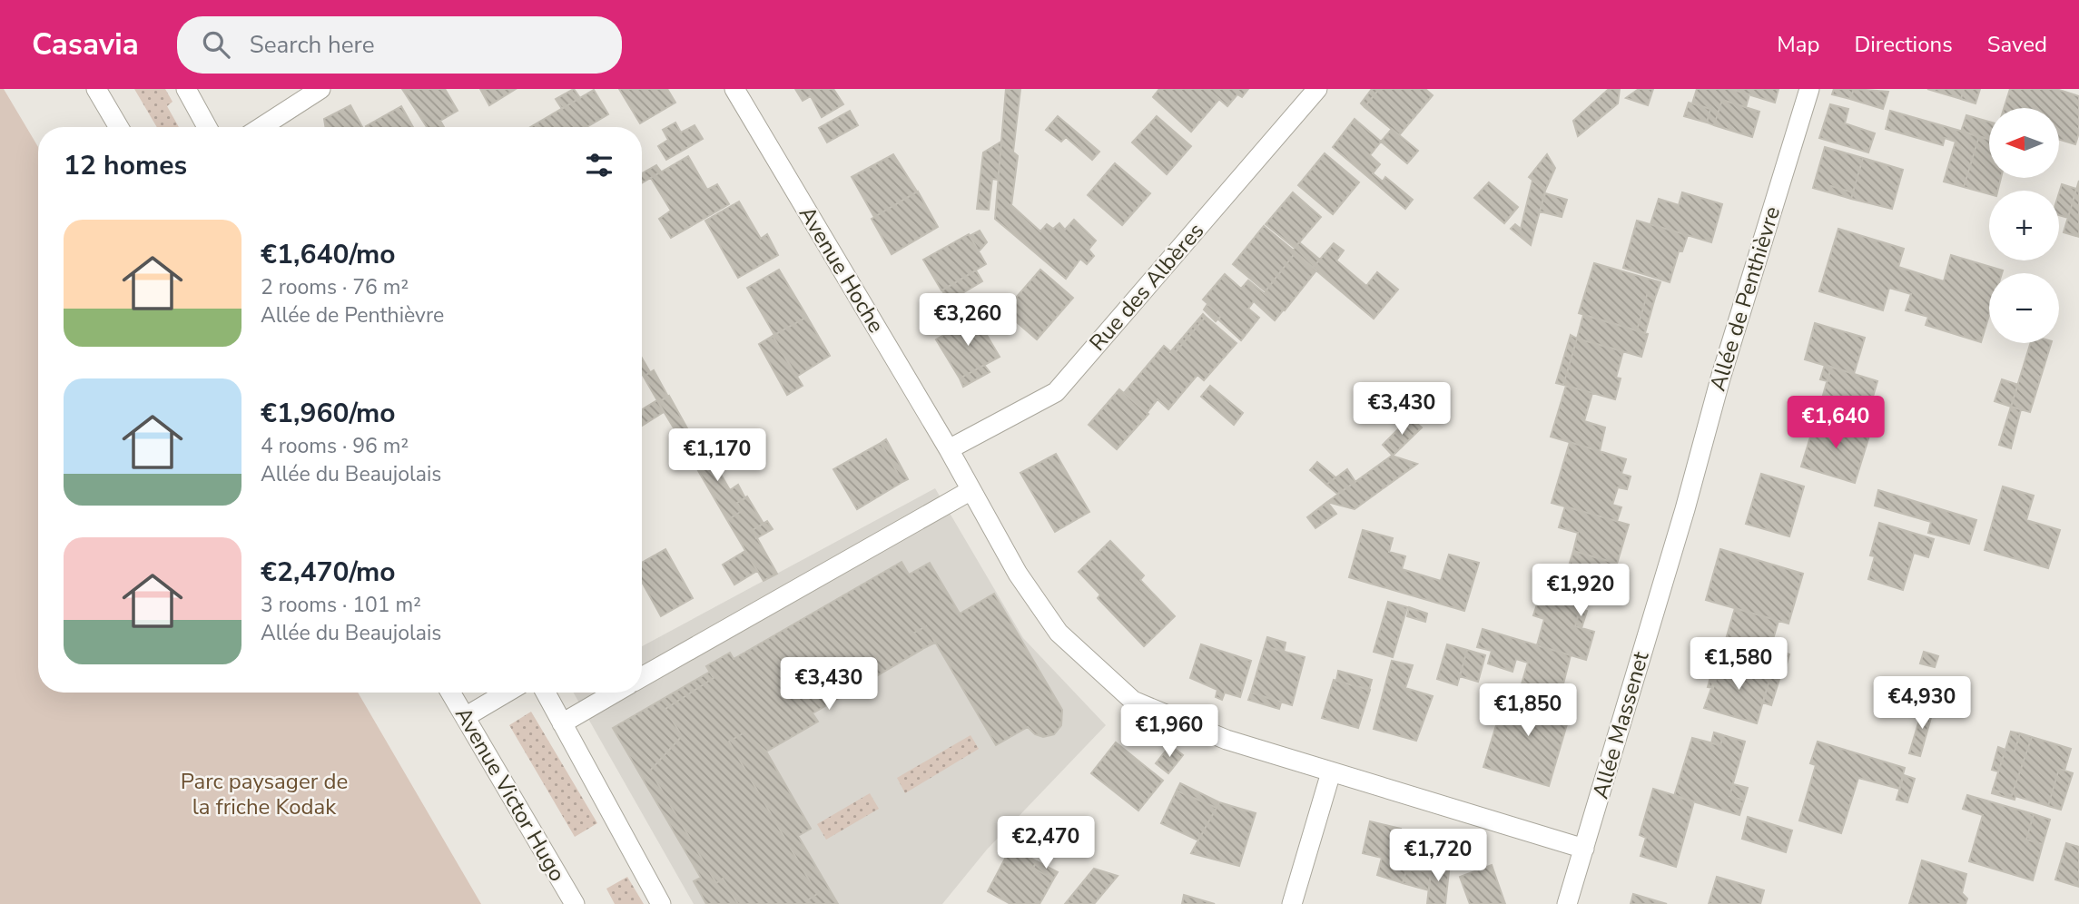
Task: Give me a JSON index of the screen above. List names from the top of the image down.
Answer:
{
  "streets": {
    "street": [
      "Avenue Hoche",
      "Rue des Albères",
      "Allée de Penthièvre",
      "Allée Massenet",
      "Avenue Victor Hugo"
    ]
  },
  "crossings": [
    ["Avenue Hoche", "Rue des Albères"],
    ["Avenue Hoche", "Allée Massenet"],
    ["Allée de Penthièvre", "Allée Massenet"]
  ],
  "parks": ["Parc paysager de la friche Kodak"],
  "north": "left",
  "page": {
    "header": "Casavia",
    "search": "Search here",
    "nav": ["Map", "Directions", "Saved"],
    "map_buttons": ["+", "−"],
    "heading": "12 homes",
    "list": [
      {
        "name": "€1,640/mo",
        "note": "2 rooms · 76 m² · Allée de Penthièvre"
      },
      {
        "name": "€1,960/mo",
        "note": "4 rooms · 96 m² · Allée du Beaujolais"
      },
      {
        "name": "€2,470/mo",
        "note": "3 rooms · 101 m² · Allée du Beaujolais"
      }
    ],
    "price": [
      "€3,260",
      "€3,430",
      "€1,640",
      "€1,170",
      "€1,920",
      "€1,580",
      "€3,430",
      "€4,930",
      "€1,850",
      "€1,960",
      "€2,470",
      "€1,720"
    ]
  }
}
